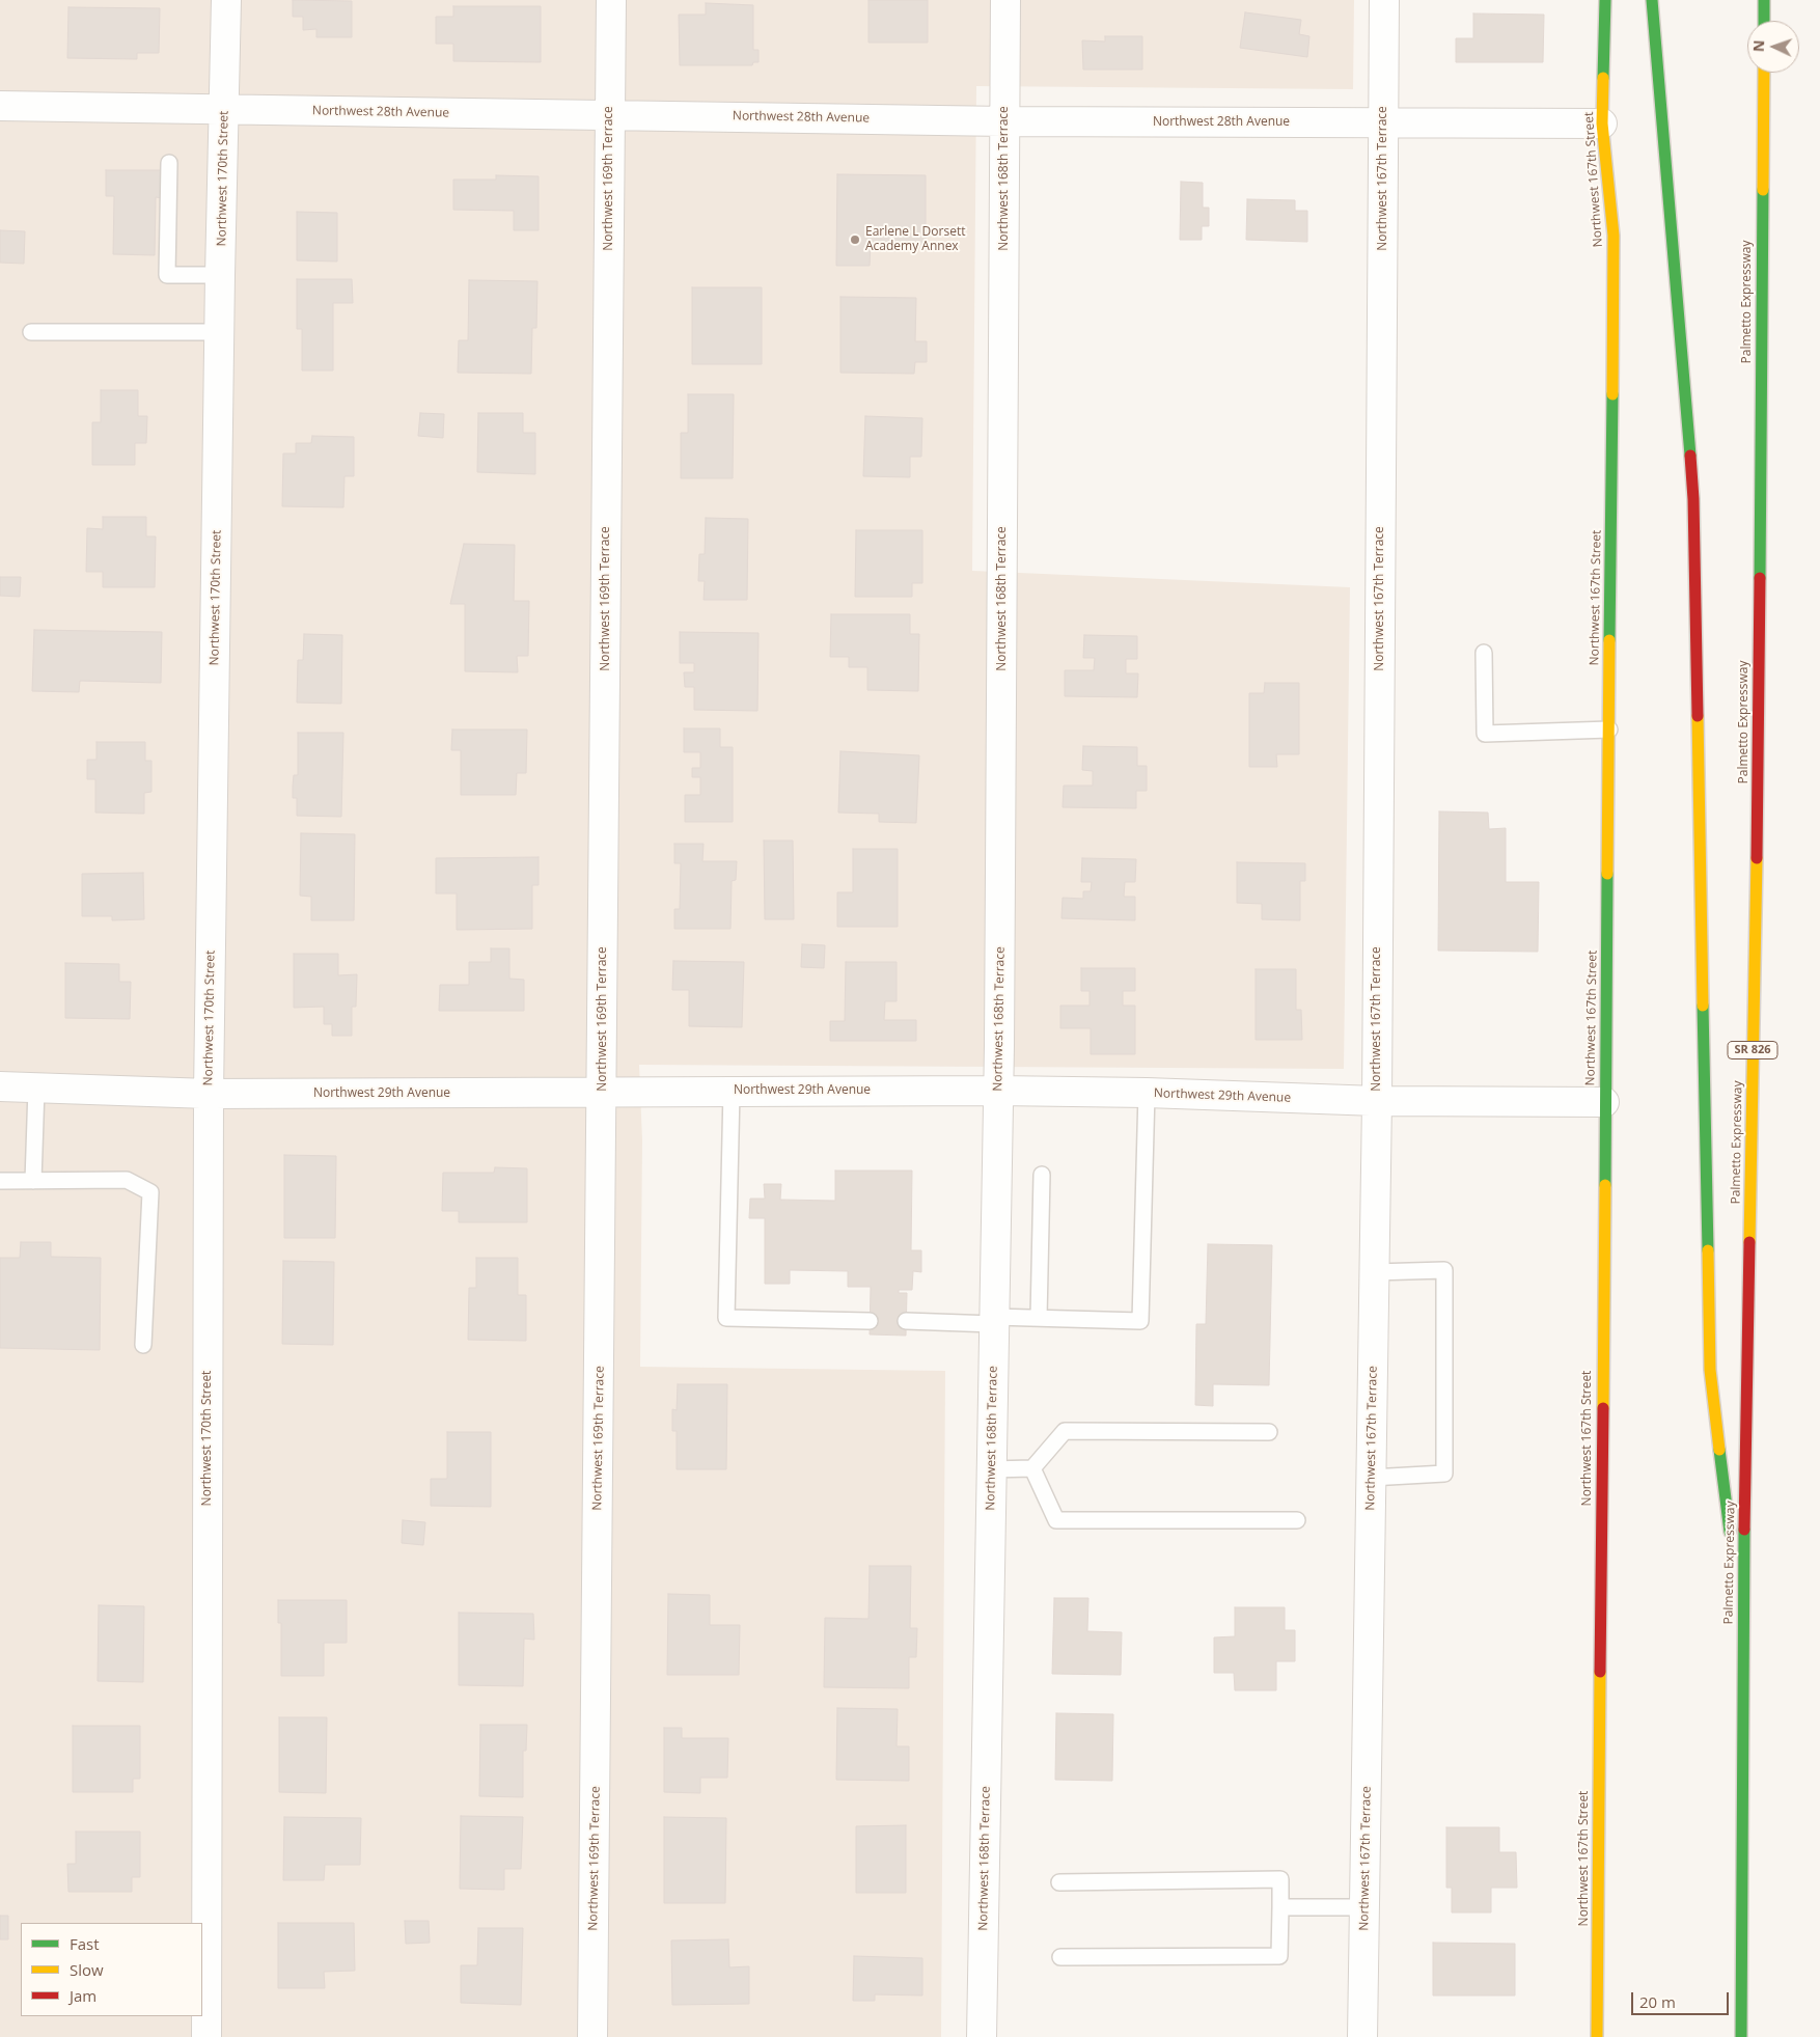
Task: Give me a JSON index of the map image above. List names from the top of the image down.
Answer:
{
  "streets": {
    "main road": ["Northwest 167th Street", "Palmetto Expressway", "SR 826"],
    "street": [
      "Northwest 28th Avenue",
      "Northwest 170th Street",
      "Northwest 169th Terrace",
      "Northwest 168th Terrace",
      "Northwest 167th Terrace",
      "Northwest 29th Avenue"
    ]
  },
  "crossings": [
    ["Northwest 28th Avenue", "Northwest 170th Street"],
    ["Northwest 28th Avenue", "Northwest 169th Terrace"],
    ["Northwest 28th Avenue", "Northwest 168th Terrace"],
    ["Northwest 28th Avenue", "Northwest 167th Terrace"],
    ["Northwest 28th Avenue", "Northwest 167th Street"],
    ["Northwest 170th Street", "Northwest 29th Avenue"],
    ["Northwest 169th Terrace", "Northwest 29th Avenue"],
    ["Northwest 168th Terrace", "Northwest 29th Avenue"],
    ["Northwest 167th Terrace", "Northwest 29th Avenue"],
    ["Northwest 167th Street", "Northwest 29th Avenue"]
  ],
  "places": ["Earlene L Dorsett Academy Annex"],
  "legend": ["Fast", "Slow", "Jam"],
  "scale_bar": "20 m",
  "north": "left"
}
